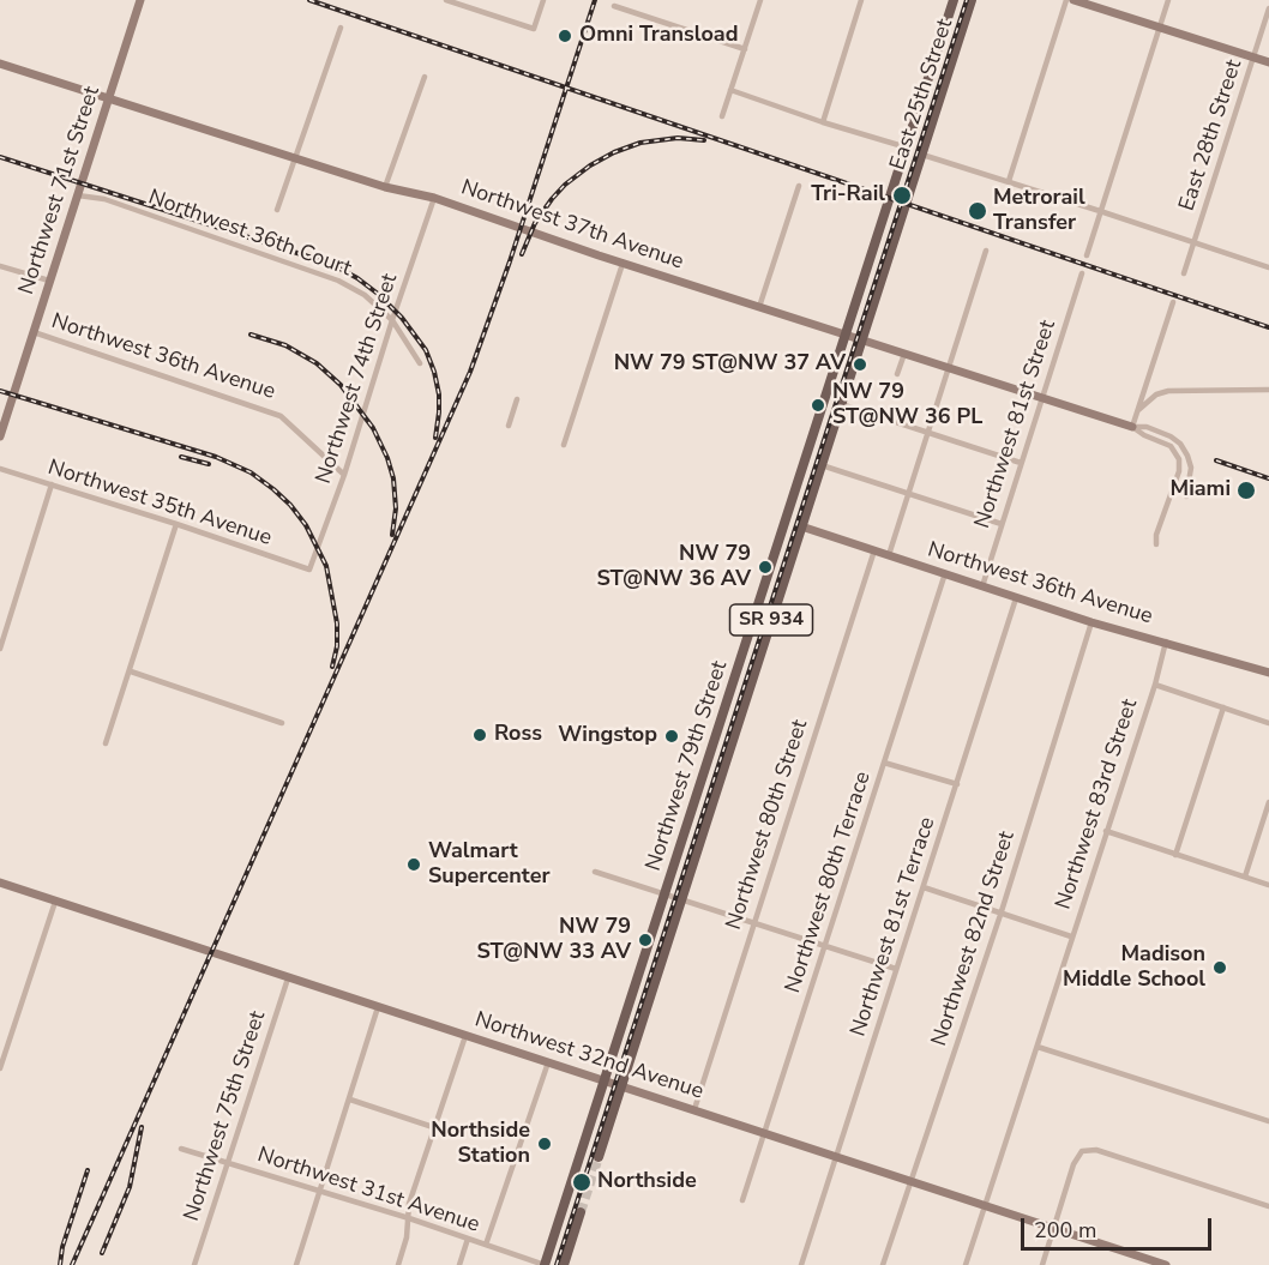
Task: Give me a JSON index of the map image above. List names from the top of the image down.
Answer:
{
  "streets": {
    "main road": ["East 25th Street", "SR 934", "Northwest 79th Street"],
    "street": [
      "East 28th Street",
      "Northwest 71st Street",
      "Northwest 37th Avenue",
      "Northwest 36th Court",
      "Northwest 36th Avenue",
      "Northwest 74th Street",
      "Northwest 81st Street",
      "Northwest 35th Avenue",
      "Northwest 83rd Street",
      "Northwest 80th Street",
      "Northwest 80th Terrace",
      "Northwest 81st Terrace",
      "Northwest 82nd Street",
      "Northwest 32nd Avenue",
      "Northwest 75th Street",
      "Northwest 31st Avenue"
    ]
  },
  "crossings": [
    ["East 25th Street", "Northwest 79th Street"],
    ["Northwest 71st Street", "Northwest 37th Avenue"],
    ["Northwest 71st Street", "Northwest 36th Court"],
    ["Northwest 71st Street", "Northwest 36th Avenue"],
    ["Northwest 37th Avenue", "Northwest 74th Street"],
    ["Northwest 37th Avenue", "Northwest 81st Street"],
    ["Northwest 37th Avenue", "Northwest 79th Street"],
    ["Northwest 36th Court", "Northwest 74th Street"],
    ["Northwest 36th Avenue", "Northwest 74th Street"],
    ["Northwest 36th Avenue", "Northwest 81st Street"],
    ["Northwest 36th Avenue", "Northwest 79th Street"],
    ["Northwest 36th Avenue", "Northwest 83rd Street"],
    ["Northwest 36th Avenue", "Northwest 80th Street"],
    ["Northwest 36th Avenue", "Northwest 80th Terrace"],
    ["Northwest 36th Avenue", "Northwest 81st Terrace"],
    ["Northwest 36th Avenue", "Northwest 82nd Street"],
    ["Northwest 74th Street", "Northwest 35th Avenue"],
    ["SR 934", "Northwest 79th Street"],
    ["Northwest 79th Street", "Northwest 32nd Avenue"],
    ["Northwest 79th Street", "Northwest 31st Avenue"],
    ["Northwest 83rd Street", "Northwest 32nd Avenue"],
    ["Northwest 80th Street", "Northwest 32nd Avenue"],
    ["Northwest 80th Terrace", "Northwest 32nd Avenue"],
    ["Northwest 81st Terrace", "Northwest 32nd Avenue"],
    ["Northwest 82nd Street", "Northwest 32nd Avenue"],
    ["Northwest 32nd Avenue", "Northwest 75th Street"],
    ["Northwest 75th Street", "Northwest 31st Avenue"]
  ],
  "places": [
    "Omni Transload",
    "Tri-Rail",
    "Metrorail Transfer",
    "NW 79 ST@NW 37 AV",
    "NW 79 ST@NW 36 PL",
    "Miami",
    "NW 79 ST@NW 36 AV",
    "Ross",
    "Wingstop",
    "Walmart Supercenter",
    "NW 79 ST@NW 33 AV",
    "Madison Middle School",
    "Northside Station",
    "Northside"
  ],
  "scale_bar": "200 m"
}
